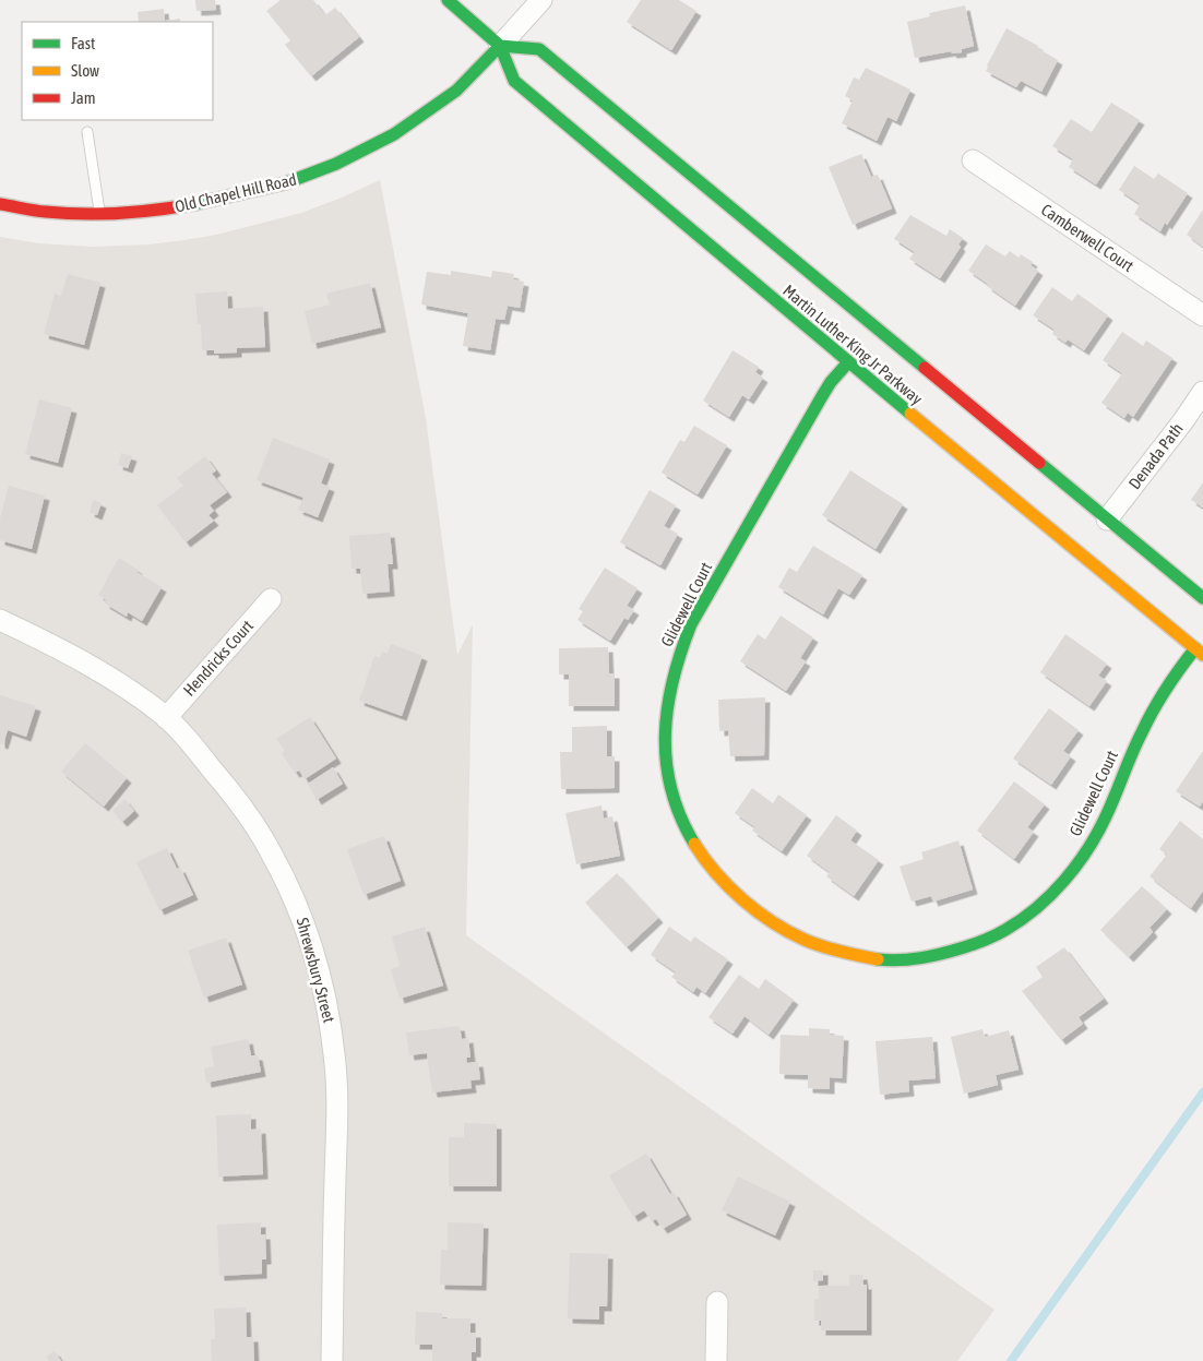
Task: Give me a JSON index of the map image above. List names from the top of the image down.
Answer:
{
  "streets": {
    "main road": ["Old Chapel Hill Road", "Martin Luther King Jr Parkway", "Glidewell Court"],
    "street": [
      "Camberwell Court",
      "Denada Path",
      "Hendricks Court",
      "Shrewsbury Street"
    ]
  },
  "crossings": [
    ["Old Chapel Hill Road", "Martin Luther King Jr Parkway"],
    ["Martin Luther King Jr Parkway", "Denada Path"],
    ["Martin Luther King Jr Parkway", "Glidewell Court"],
    ["Hendricks Court", "Shrewsbury Street"]
  ],
  "legend": ["Fast", "Slow", "Jam"]
}
